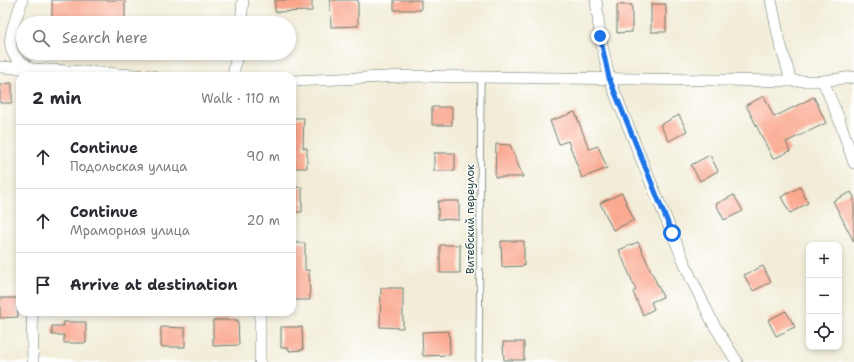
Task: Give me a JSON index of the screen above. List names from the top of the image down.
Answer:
{
  "streets": {
    "lane": ["Витебский переулок"]
  },
  "page": {
    "search": "Search here",
    "heading": ["2 min", "Walk · 110 m"],
    "list": [
      ["Continue", "Подольская улица", "90 m"],
      ["Continue", "Мраморная улица", "20 m"],
      "Arrive at destination"
    ],
    "map_buttons": ["+", "−"]
  }
}
